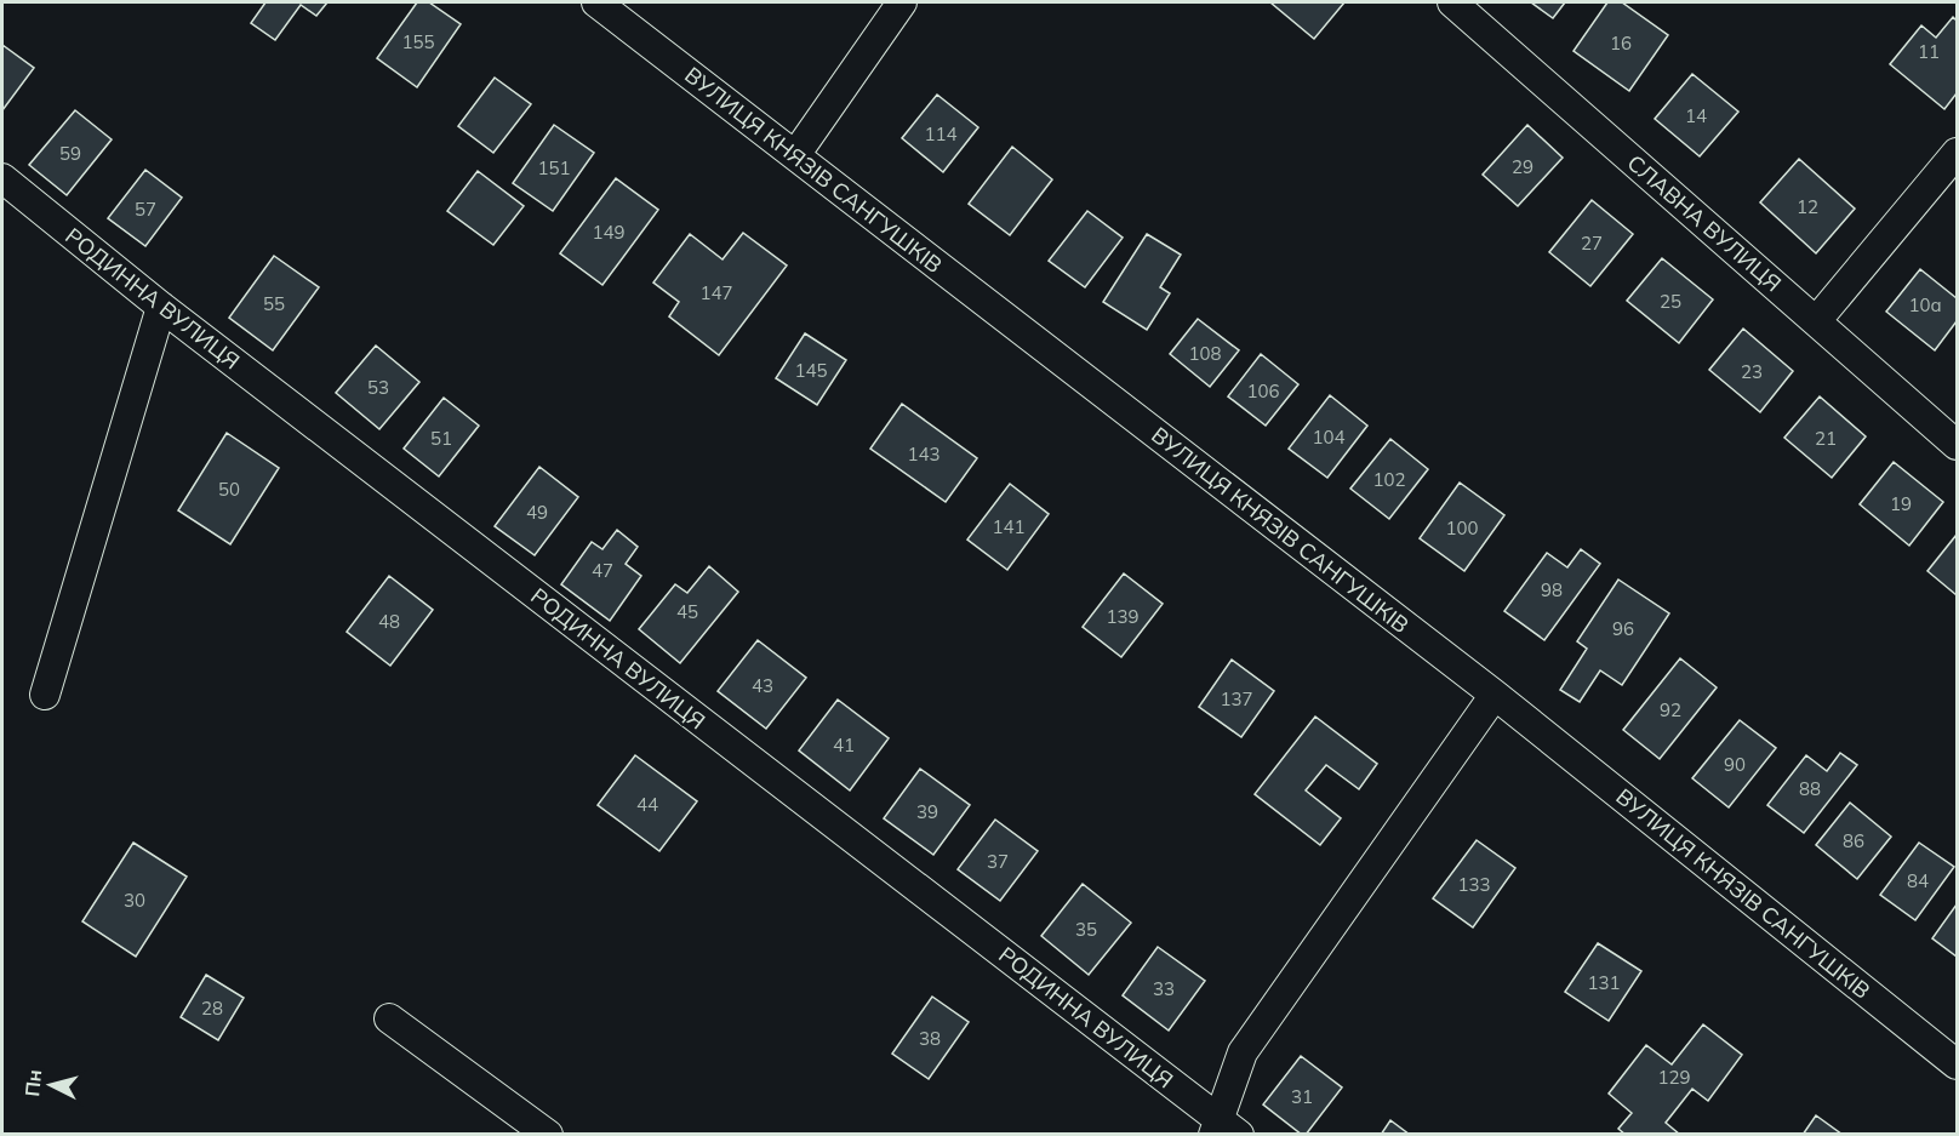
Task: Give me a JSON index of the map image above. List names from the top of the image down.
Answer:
{
  "streets": {
    "street": ["ВУЛИЦЯ КНЯЗІВ САНГУШКІВ", "СЛАВНА ВУЛИЦЯ", "РОДИННА ВУЛИЦЯ"]
  },
  "house_numbers": [
    "155",
    "16",
    "11",
    "14",
    "114",
    "59",
    "29",
    "151",
    "12",
    "57",
    "149",
    "27",
    "147",
    "25",
    "55",
    "10а",
    "108",
    "145",
    "23",
    "53",
    "106",
    "104",
    "51",
    "21",
    "143",
    "102",
    "50",
    "19",
    "49",
    "141",
    "100",
    "47",
    "98",
    "45",
    "139",
    "48",
    "96",
    "43",
    "137",
    "92",
    "41",
    "90",
    "88",
    "44",
    "39",
    "86",
    "37",
    "84",
    "133",
    "30",
    "35",
    "131",
    "33",
    "28",
    "38",
    "129",
    "31"
  ],
  "north": "left"
}
